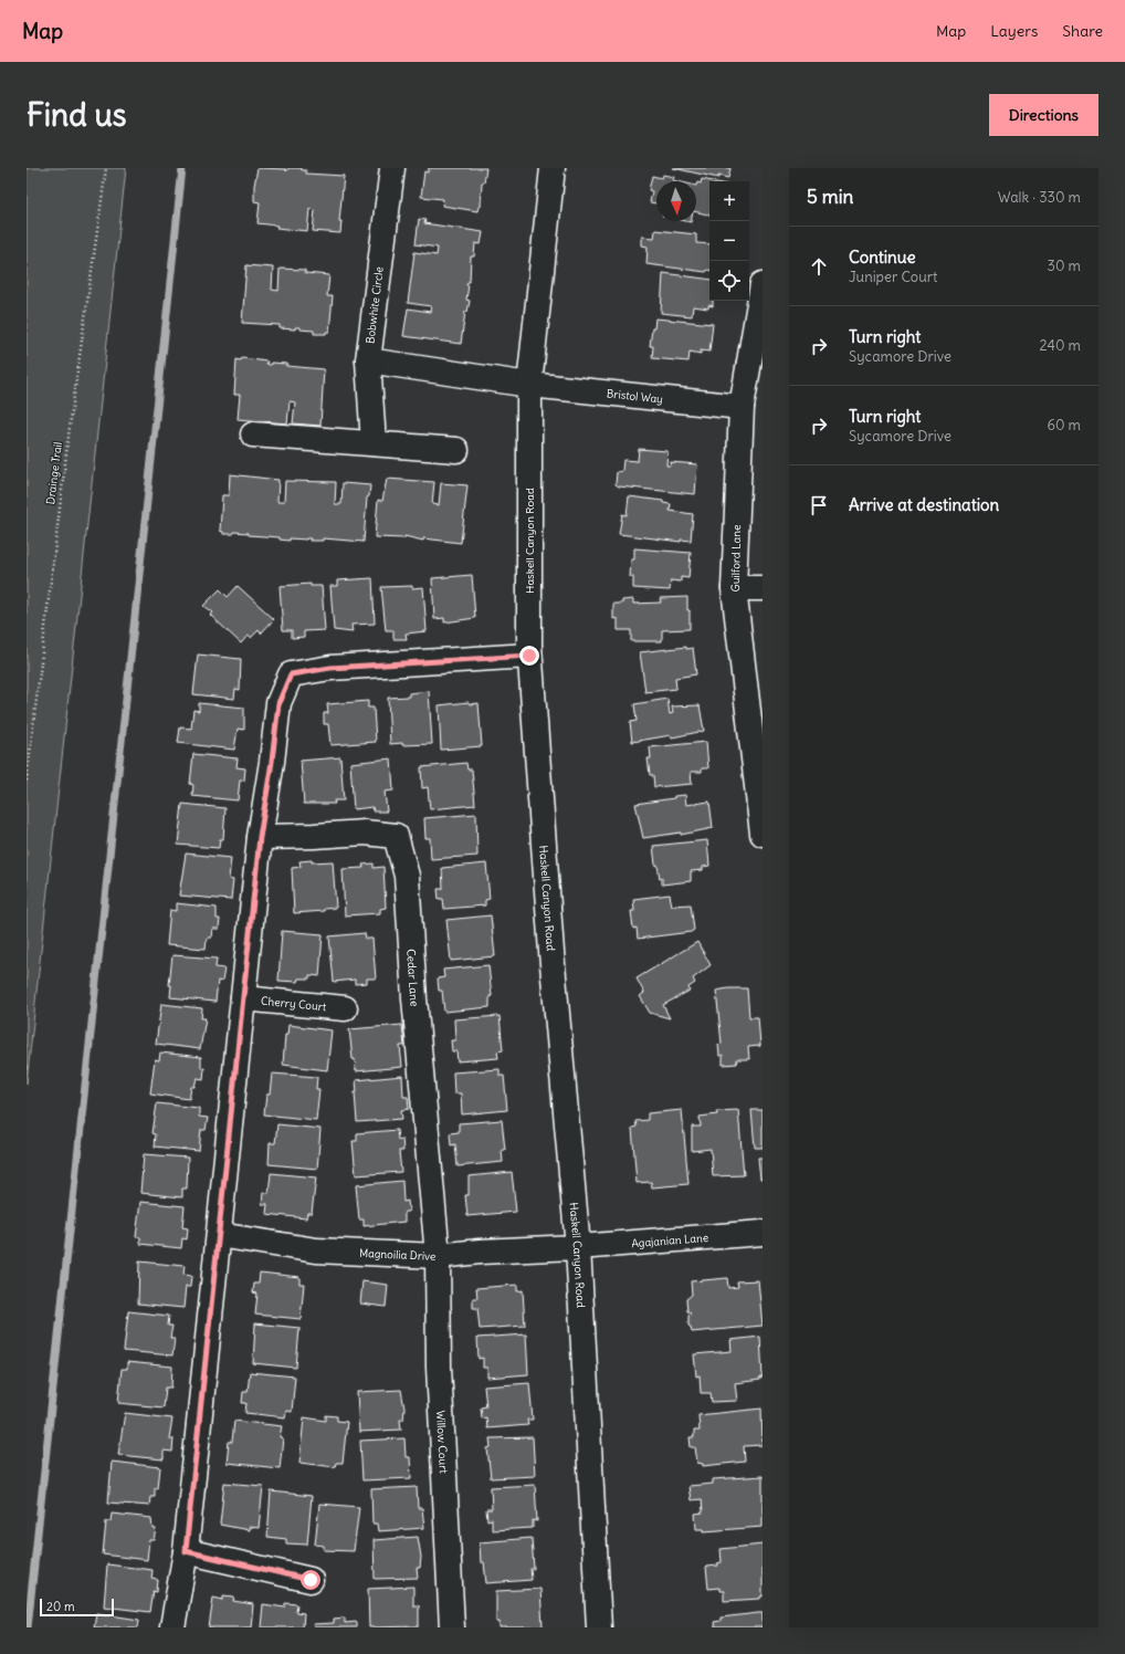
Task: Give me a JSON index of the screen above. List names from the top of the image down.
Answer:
{
  "streets": {
    "street": [
      "Bobwhite Circle",
      "Bristol Way",
      "Haskell Canyon Road",
      "Guilford Lane",
      "Cedar Lane",
      "Cherry Court",
      "Agajanian Lane",
      "Magnoilia Drive",
      "Willow Court"
    ],
    "path": ["Drainge Trail"]
  },
  "crossings": [
    ["Bristol Way", "Haskell Canyon Road"],
    ["Bristol Way", "Guilford Lane"],
    ["Haskell Canyon Road", "Agajanian Lane"],
    ["Haskell Canyon Road", "Magnoilia Drive"],
    ["Cedar Lane", "Magnoilia Drive"],
    ["Cedar Lane", "Willow Court"],
    ["Agajanian Lane", "Magnoilia Drive"],
    ["Magnoilia Drive", "Willow Court"]
  ],
  "scale_bar": "20 m",
  "north": "bottom",
  "page": {
    "header": "Map",
    "nav": ["Map", "Layers", "Share"],
    "buttons": "Directions",
    "title": "Find us",
    "heading": ["5 min", "Walk · 330 m"],
    "map_buttons": ["+", "−"],
    "list": [
      ["Continue", "Juniper Court", "30 m"],
      ["Turn right", "Sycamore Drive", "240 m"],
      ["Turn right", "Sycamore Drive", "60 m"],
      "Arrive at destination"
    ],
    "scale": "20 m"
  }
}
